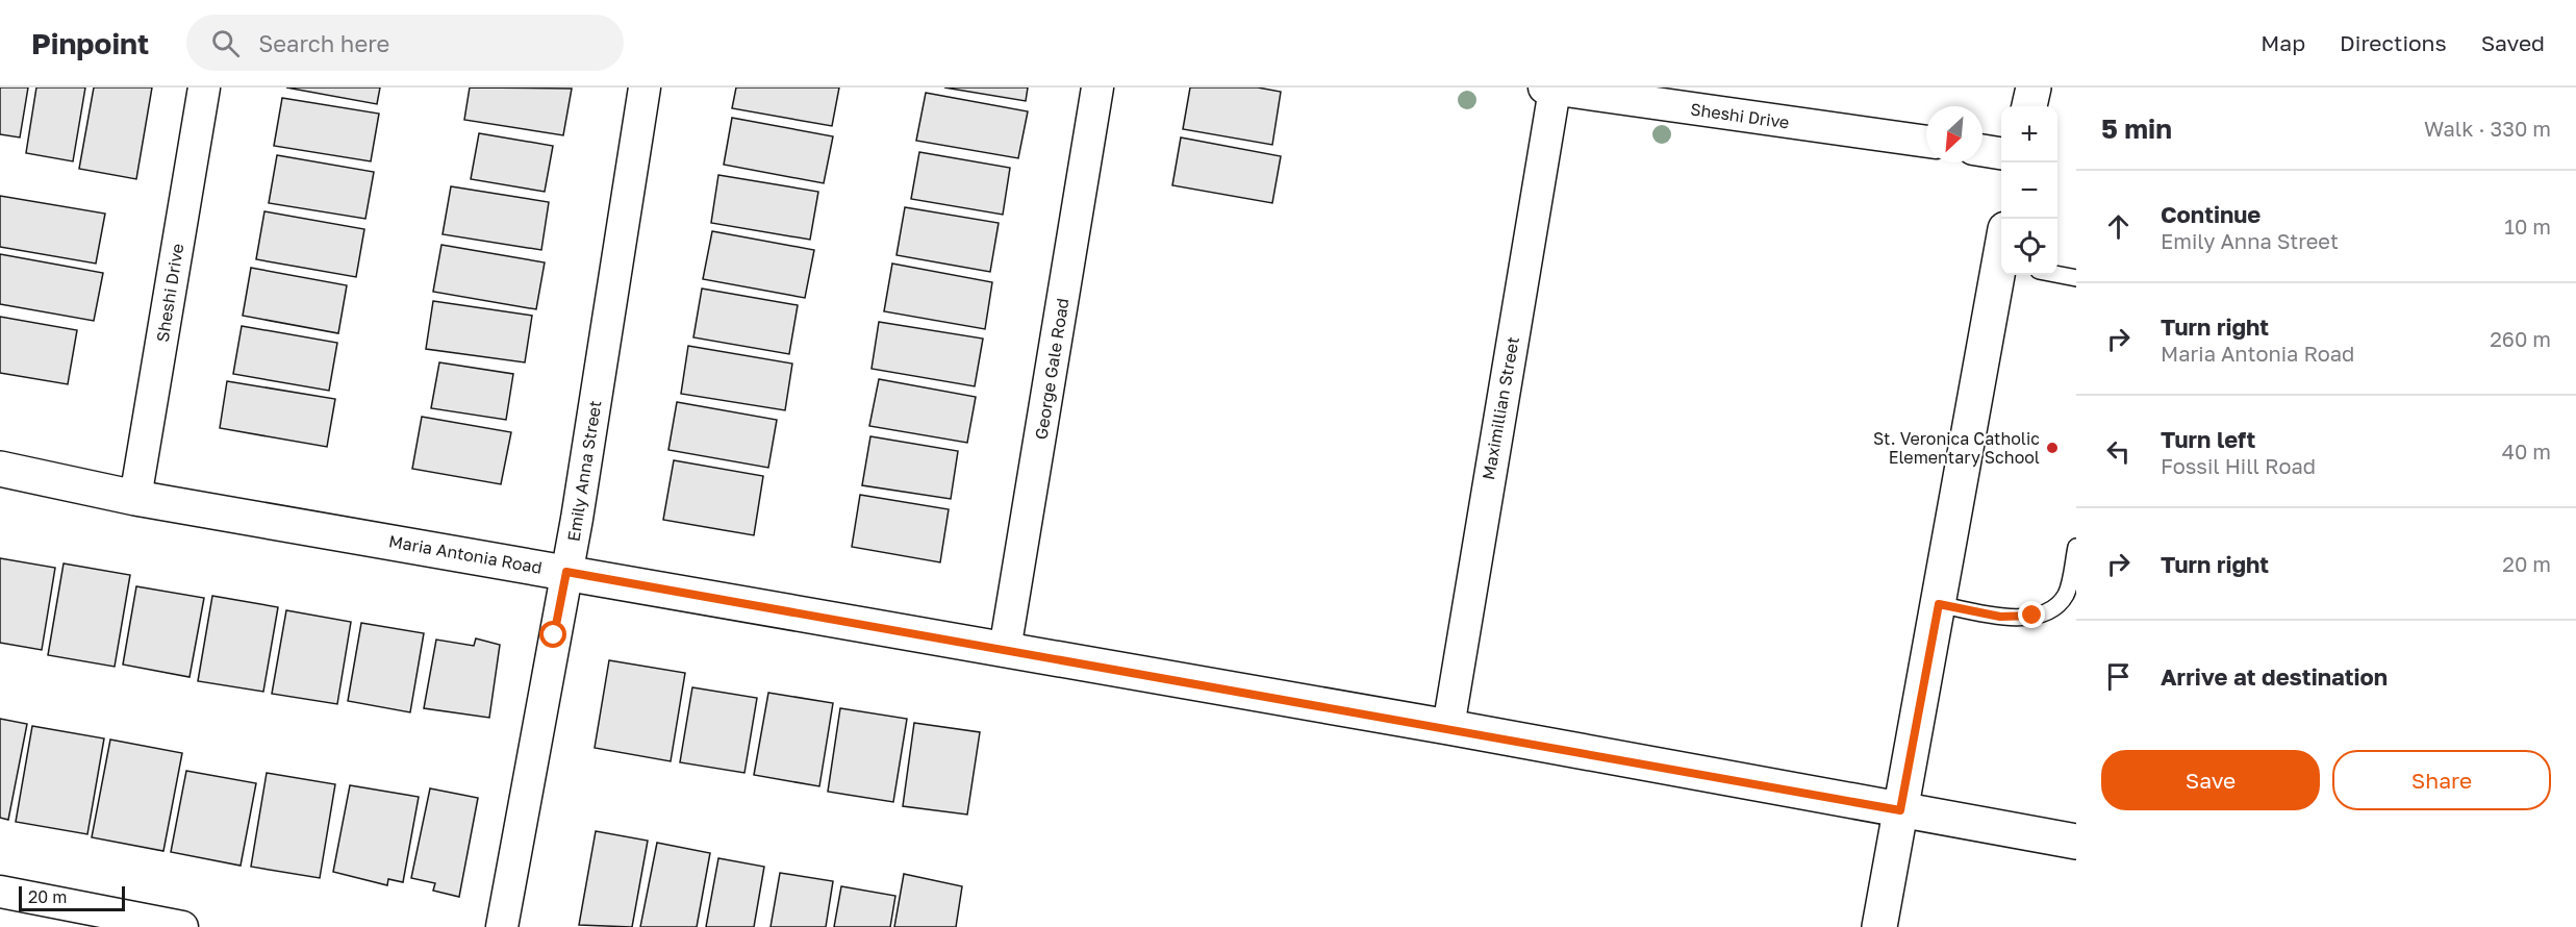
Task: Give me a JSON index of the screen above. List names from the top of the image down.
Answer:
{
  "streets": {
    "street": [
      "Sheshi Drive",
      "George Gale Road",
      "Maximillian Street",
      "Emily Anna Street",
      "Maria Antonia Road"
    ]
  },
  "crossings": [
    ["Sheshi Drive", "Maximillian Street"],
    ["Sheshi Drive", "Maria Antonia Road"],
    ["George Gale Road", "Maria Antonia Road"],
    ["Maximillian Street", "Maria Antonia Road"],
    ["Emily Anna Street", "Maria Antonia Road"]
  ],
  "places": ["St. Veronica Catholic Elementary School"],
  "scale_bar": "20 m",
  "north": "bottom left",
  "page": {
    "header": "Pinpoint",
    "search": "Search here",
    "nav": ["Map", "Directions", "Saved"],
    "heading": ["5 min", "Walk · 330 m"],
    "map_buttons": ["+", "−"],
    "list": [
      ["Continue", "Emily Anna Street", "10 m"],
      ["Turn right", "Maria Antonia Road", "260 m"],
      ["Turn left", "Fossil Hill Road", "40 m"],
      ["Turn right", "20 m"],
      "Arrive at destination"
    ],
    "buttons": ["Save", "Share"],
    "scale": "20 m"
  }
}
